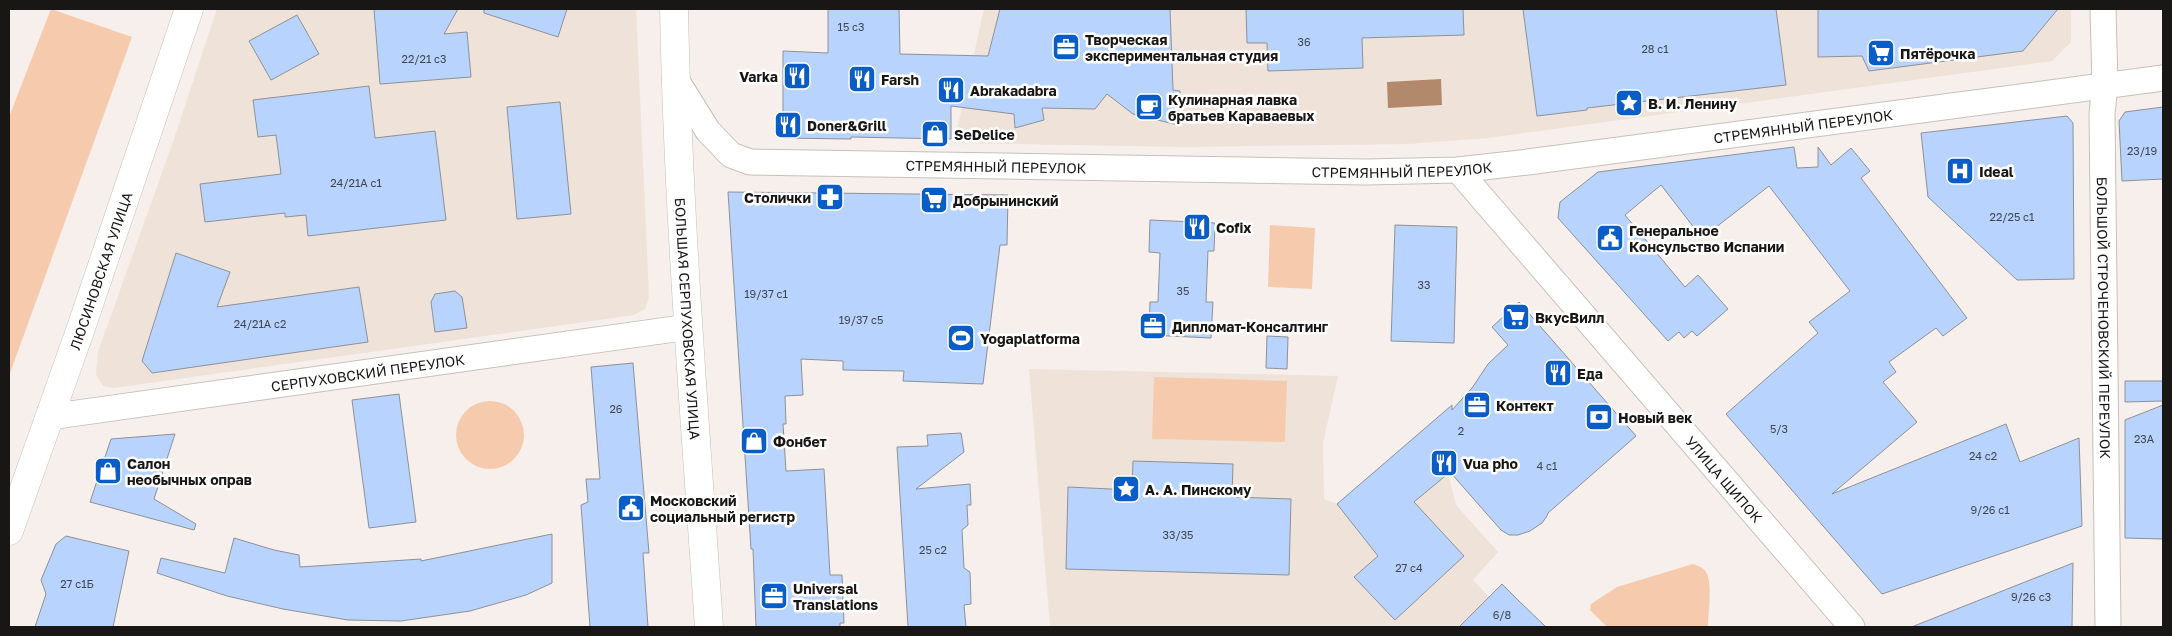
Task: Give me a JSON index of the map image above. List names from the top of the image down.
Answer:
{
  "streets": {
    "main road": ["ЛЮСИНОВСКАЯ УЛИЦА", "БОЛЬШАЯ СЕРПУХОВСКАЯ УЛИЦА"],
    "street": [
      "СТРЕМЯННЫЙ ПЕРЕУЛОК",
      "БОЛЬШОЙ СТРОЧЕНОВСКИЙ ПЕРЕУЛОК",
      "СЕРПУХОВСКИЙ ПЕРЕУЛОК",
      "УЛИЦА ЩИПОК"
    ]
  },
  "crossings": [
    ["СТРЕМЯННЫЙ ПЕРЕУЛОК", "БОЛЬШАЯ СЕРПУХОВСКАЯ УЛИЦА"],
    ["СТРЕМЯННЫЙ ПЕРЕУЛОК", "БОЛЬШОЙ СТРОЧЕНОВСКИЙ ПЕРЕУЛОК"],
    ["СТРЕМЯННЫЙ ПЕРЕУЛОК", "УЛИЦА ЩИПОК"],
    ["ЛЮСИНОВСКАЯ УЛИЦА", "СЕРПУХОВСКИЙ ПЕРЕУЛОК"],
    ["БОЛЬШАЯ СЕРПУХОВСКАЯ УЛИЦА", "СЕРПУХОВСКИЙ ПЕРЕУЛОК"]
  ],
  "places": {
    "office": [
      "Творческая экспериментальная студия",
      "Дипломат-Консалтинг",
      "Контект",
      "Universal Translations"
    ],
    "supermarket": ["Пятёрочка", "Добрынинский", "ВкусВилл"],
    "restaurant": [
      "Varka",
      "Farsh",
      "Abrakadabra",
      "Doner&Grill",
      "Cofix",
      "Еда",
      "Vua pho"
    ],
    "place": ["В. И. Ленину", "А. А. Пинскому"],
    "cafe": ["Кулинарная лавка братьев Караваевых"],
    "shop": ["SeDelice", "Фонбет", "Салон необычных оправ"],
    "hospital": ["Ideal"],
    "pharmacy": ["Столички"],
    "public building": ["Генеральное Консульство Испании", "Московский социальный регистр"],
    "sports": ["Yogaplatforma"],
    "bank": ["Новый век"]
  },
  "house_numbers": [
    "15 с3",
    "36",
    "28 с1",
    "22/21 с3",
    "23/19",
    "24/21А с1",
    "22/25 с1",
    "33",
    "35",
    "19/37 с1",
    "19/37 с5",
    "24/21А с2",
    "26",
    "5/3",
    "2",
    "23А",
    "24 с2",
    "4 с1",
    "9/26 с1",
    "33/35",
    "25 с2",
    "27 с4",
    "27 с1Б",
    "9/26 с3",
    "6/8"
  ]
}
